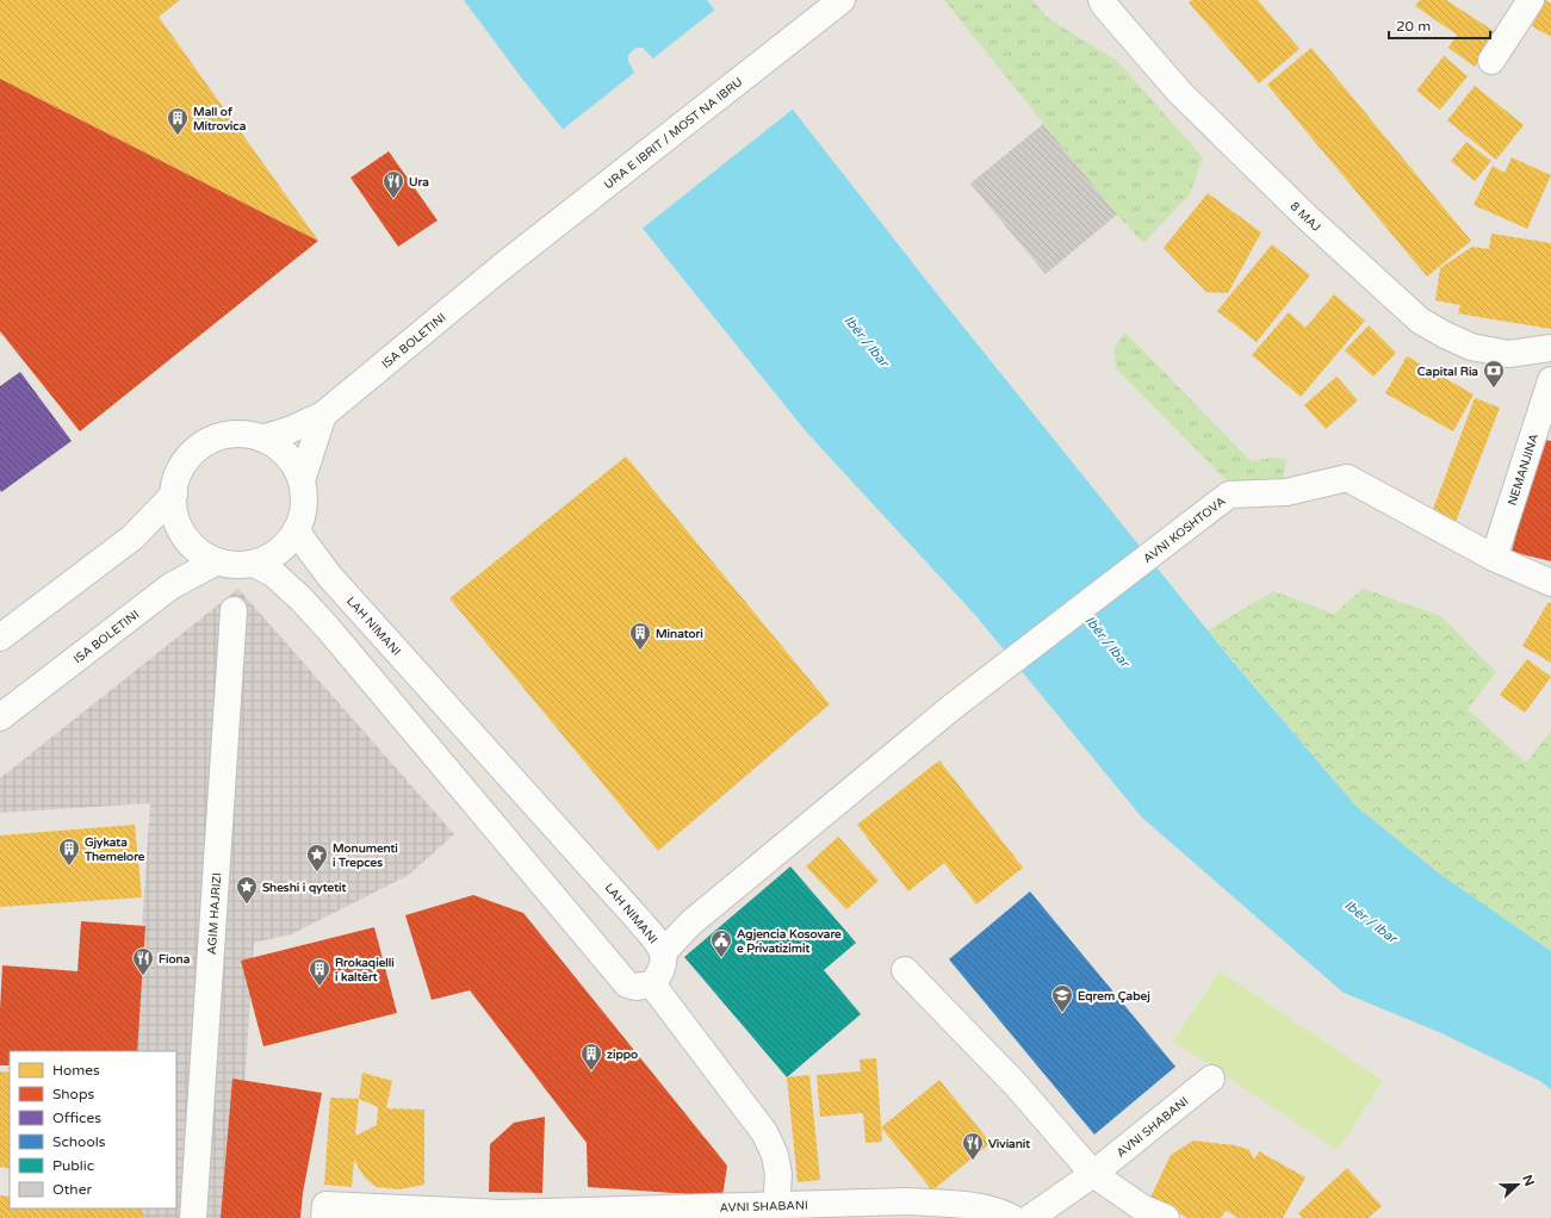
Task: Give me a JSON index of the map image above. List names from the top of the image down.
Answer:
{
  "streets": {
    "street": [
      "URA E IBRIT / MOST NA IBRU",
      "8 MAJ",
      "ISA BOLETINI",
      "NEMANJINA",
      "AVNI KOSHTOVA",
      "LAH NIMANI",
      "AGIM HAJRIZI",
      "AVNI SHABANI"
    ]
  },
  "crossings": [
    ["URA E IBRIT / MOST NA IBRU", "ISA BOLETINI"],
    ["ISA BOLETINI", "LAH NIMANI"],
    ["NEMANJINA", "AVNI KOSHTOVA"],
    ["AVNI KOSHTOVA", "LAH NIMANI"]
  ],
  "water": ["Ibër / Ibar"],
  "places": {
    "building": [
      "Mall of Mitrovica",
      "Minatori",
      "Gjykata Themelore",
      "Rrokaqielli i kaltërt",
      "zippo"
    ],
    "restaurant": ["Ura", "Fiona", "Vivianit"],
    "bank": ["Capital Ria"],
    "place": ["Monumenti i Trepces", "Sheshi i qytetit"],
    "public building": ["Agjencia Kosovare e Privatizimit"],
    "school or university": ["Eqrem Çabej"]
  },
  "legend": [
    "Homes",
    "Shops",
    "Offices",
    "Schools",
    "Public",
    "Other"
  ],
  "scale_bar": "20 m",
  "north": "right"
}
